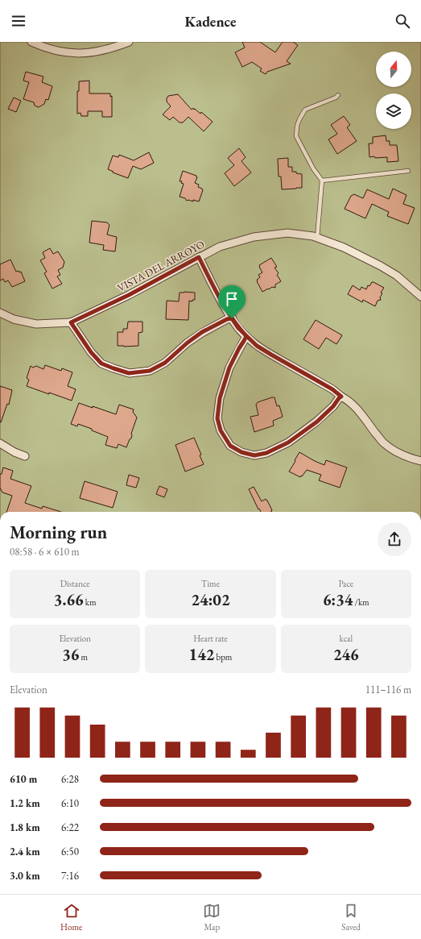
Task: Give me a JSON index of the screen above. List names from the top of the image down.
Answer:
{
  "streets": {
    "street": ["VISTA DEL ARROYO"]
  },
  "north": "top",
  "page": {
    "header": "Kadence",
    "heading": ["Morning run", "08:58 · 6 × 610 m"],
    "stats": [
      ["Distance", "3.66 km"],
      ["Time", "24:02"],
      ["Pace", "6:34 /km"],
      ["Elevation", "36 m"],
      ["Heart rate", "142 bpm"],
      ["kcal", "246"]
    ],
    "chart": ["Elevation", "111–116 m"],
    "list": [
      {
        "name": "610 m",
        "note": "6:28"
      },
      {
        "name": "1.2 km",
        "note": "6:10"
      },
      {
        "name": "1.8 km",
        "note": "6:22"
      },
      {
        "name": "2.4 km",
        "note": "6:50"
      },
      {
        "name": "3.0 km",
        "note": "7:16"
      }
    ],
    "tabs": ["Home", "Map", "Saved"]
  }
}
